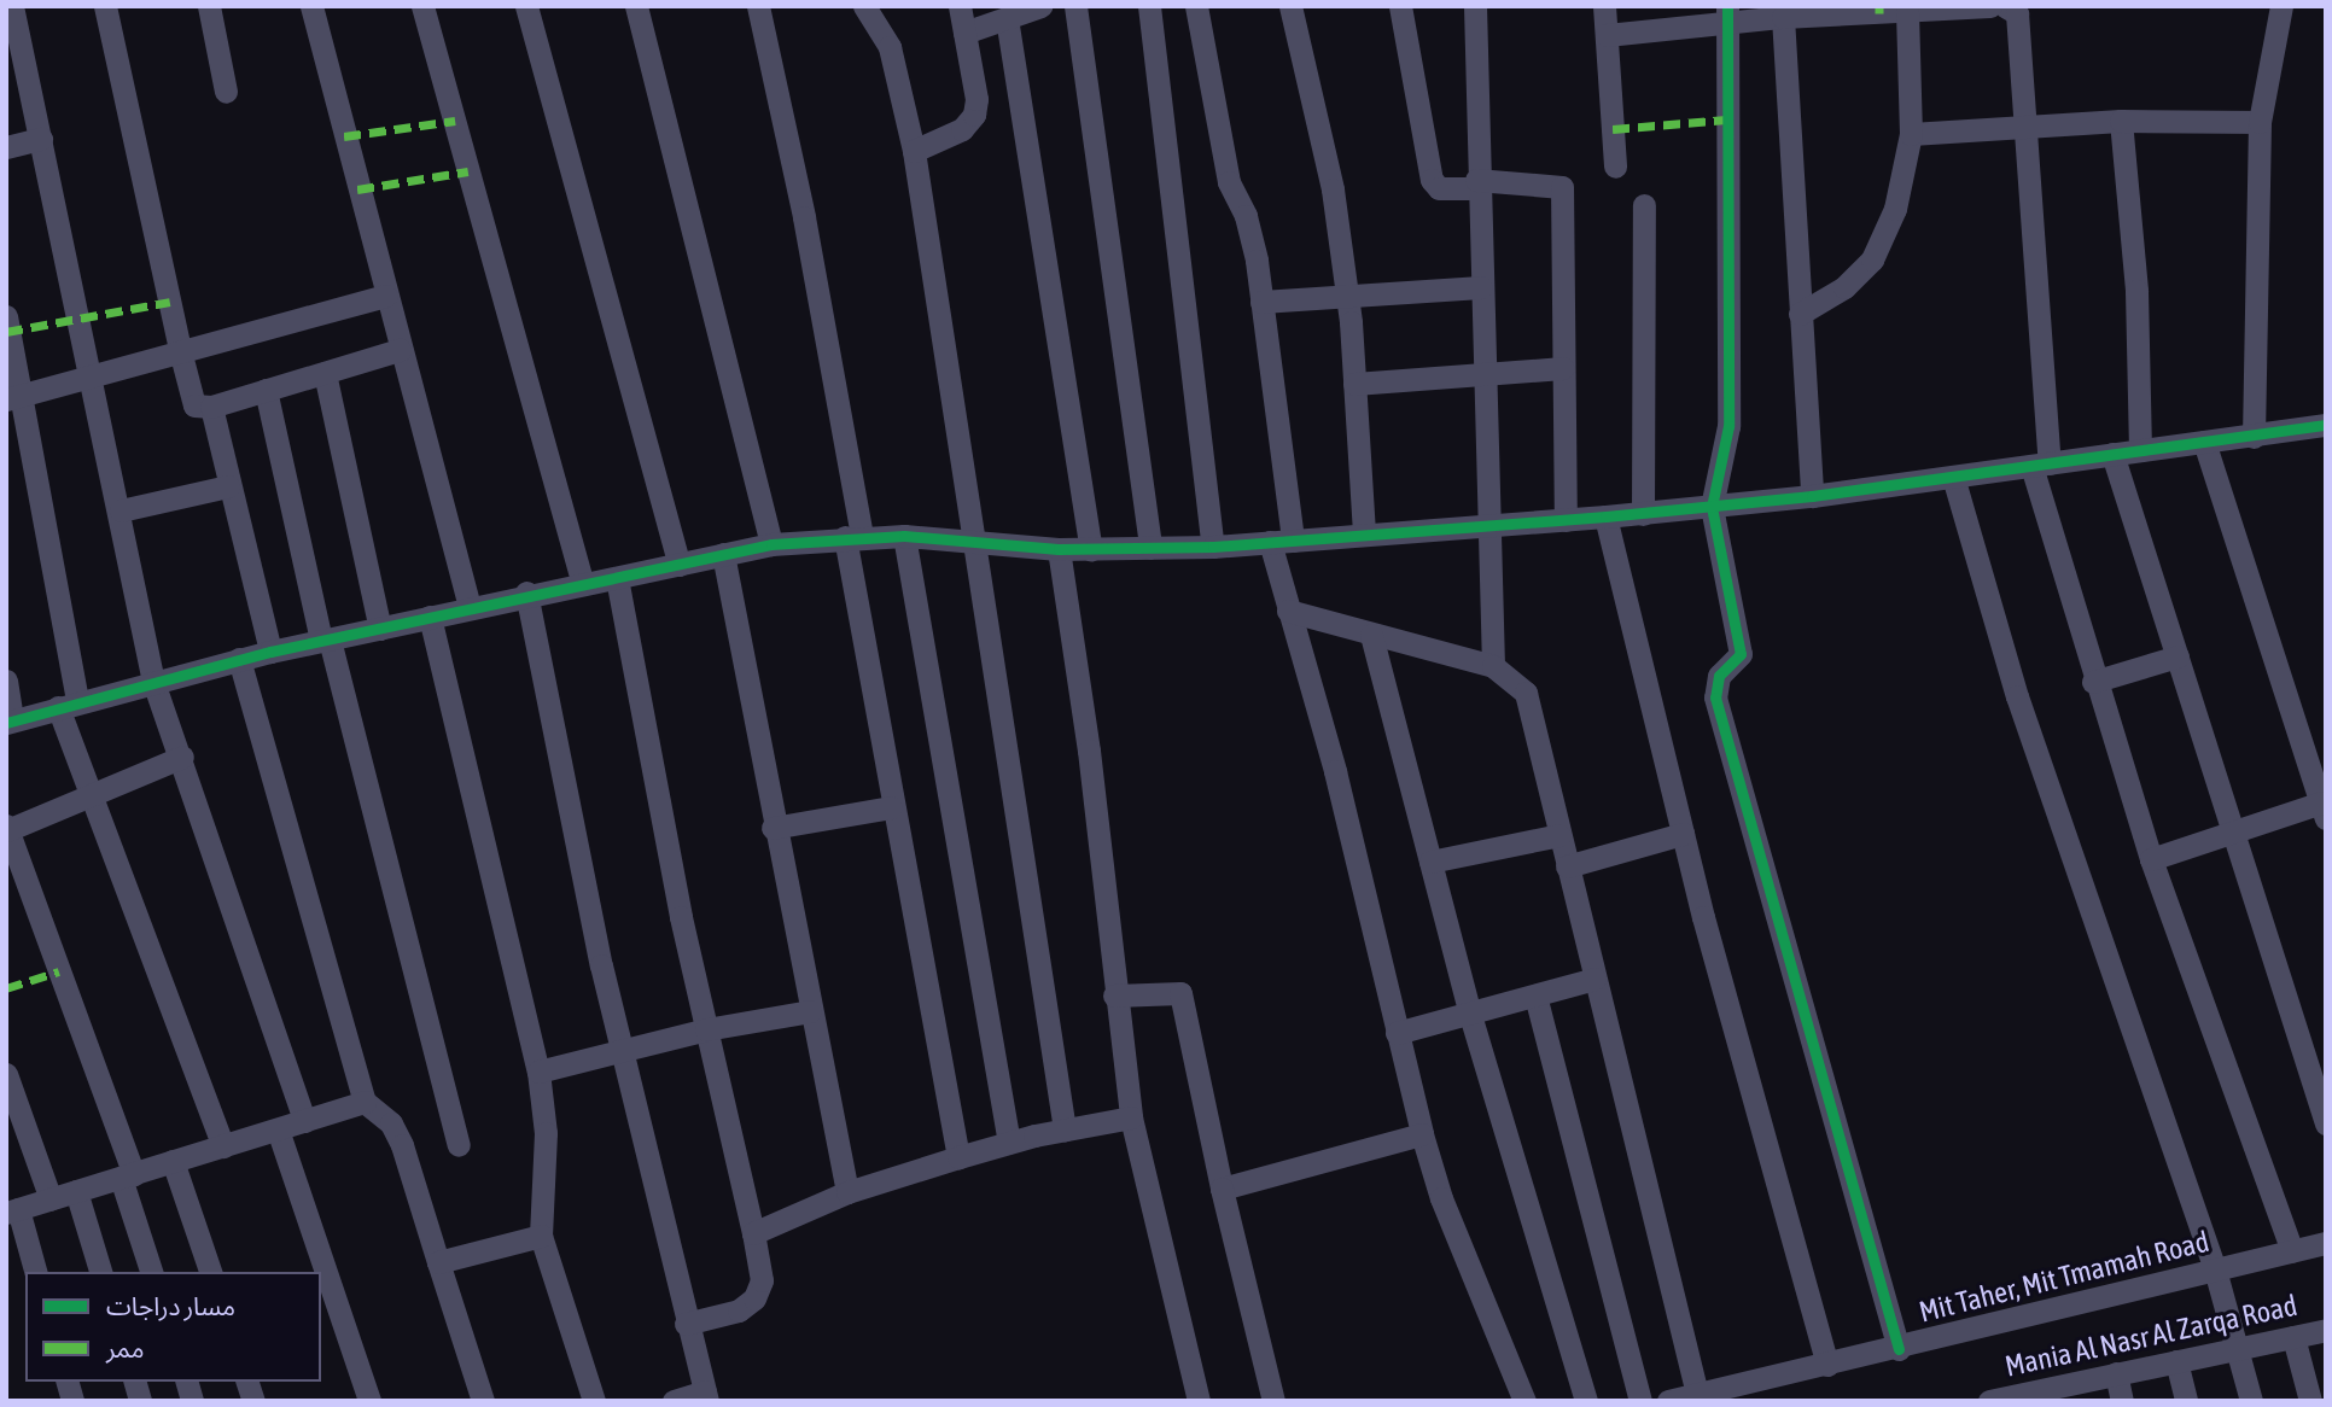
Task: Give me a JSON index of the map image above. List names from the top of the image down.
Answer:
{
  "streets": {
    "street": ["Mit Taher, Mit Tmamah Road", "Mania Al Nasr Al Zarqa Road"]
  },
  "legend": ["مسار دراجات", "ممر"]
}
